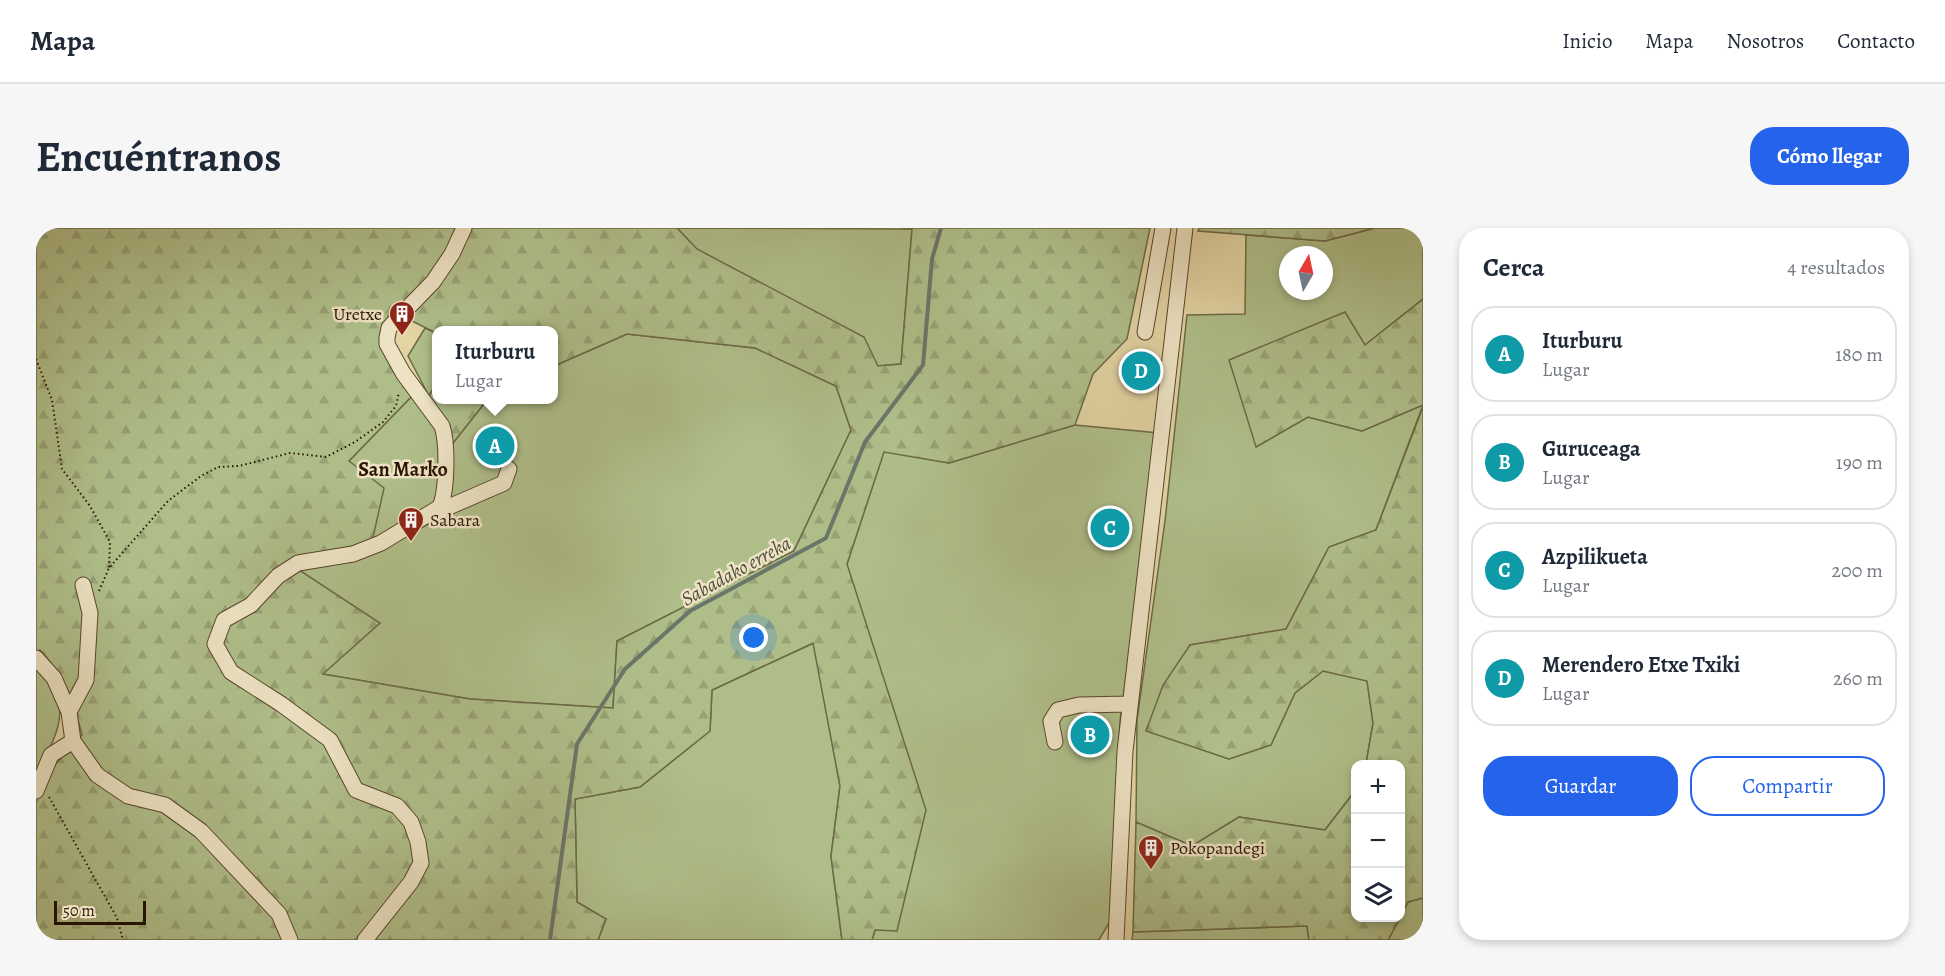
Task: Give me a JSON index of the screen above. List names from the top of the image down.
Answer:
{
  "districts": ["San Marko"],
  "water": ["Sabadako erreka"],
  "places": {
    "building": ["Uretxe", "Sabara", "Pokopandegi"]
  },
  "scale_bar": "50 m",
  "north": "top",
  "page": {
    "header": "Mapa",
    "nav": [
      "Inicio",
      "Mapa",
      "Nosotros",
      "Contacto"
    ],
    "buttons": [
      "Cómo llegar",
      ["Guardar", "Compartir"]
    ],
    "title": "Encuéntranos",
    "heading": ["Cerca", "4 resultados"],
    "list": [
      {
        "mark": "A",
        "name": "Iturburu",
        "note": "Lugar",
        "value": "180 m"
      },
      {
        "mark": "B",
        "name": "Guruceaga",
        "note": "Lugar",
        "value": "190 m"
      },
      {
        "mark": "C",
        "name": "Azpilikueta",
        "note": "Lugar",
        "value": "200 m"
      },
      {
        "mark": "D",
        "name": "Merendero Etxe Txiki",
        "note": "Lugar",
        "value": "260 m"
      }
    ],
    "popup": ["Iturburu", "Lugar"],
    "pins": [
      "D",
      "A",
      "C",
      "B"
    ],
    "map_buttons": ["+", "−"],
    "scale": "50 m"
  }
}
